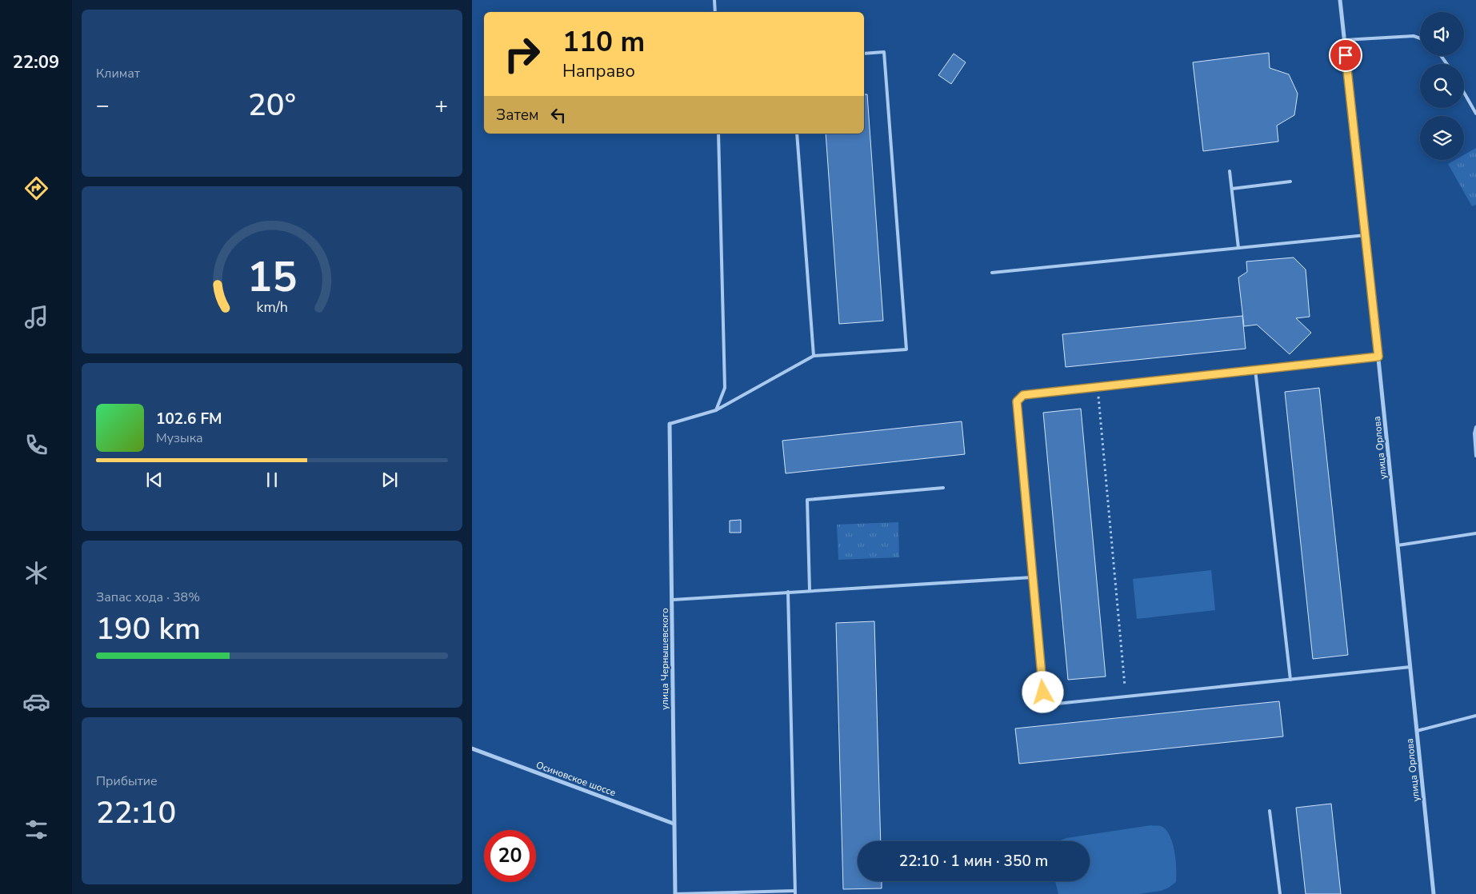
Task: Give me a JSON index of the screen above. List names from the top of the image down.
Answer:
{
  "streets": {
    "street": ["улица Орлова", "улица Чернышевского", "Осиновское шоссе"]
  },
  "crossings": [
    ["улица Чернышевского", "Осиновское шоссе"]
  ],
  "page": {
    "tabs": "22:09",
    "tile": [
      "Климат",
      ["Запас хода · 38%", "190 km"],
      ["Прибытие", "22:10"]
    ],
    "turn": ["110 m", "Направо"],
    "heat": ["−", "20°", "+"],
    "then": "Затем",
    "song": ["102.6 FM", "Музыка"],
    "limit": "20",
    "trip": "22:10 · 1 мин · 350 m",
    "gauge": ["15", "km/h"]
  }
}
